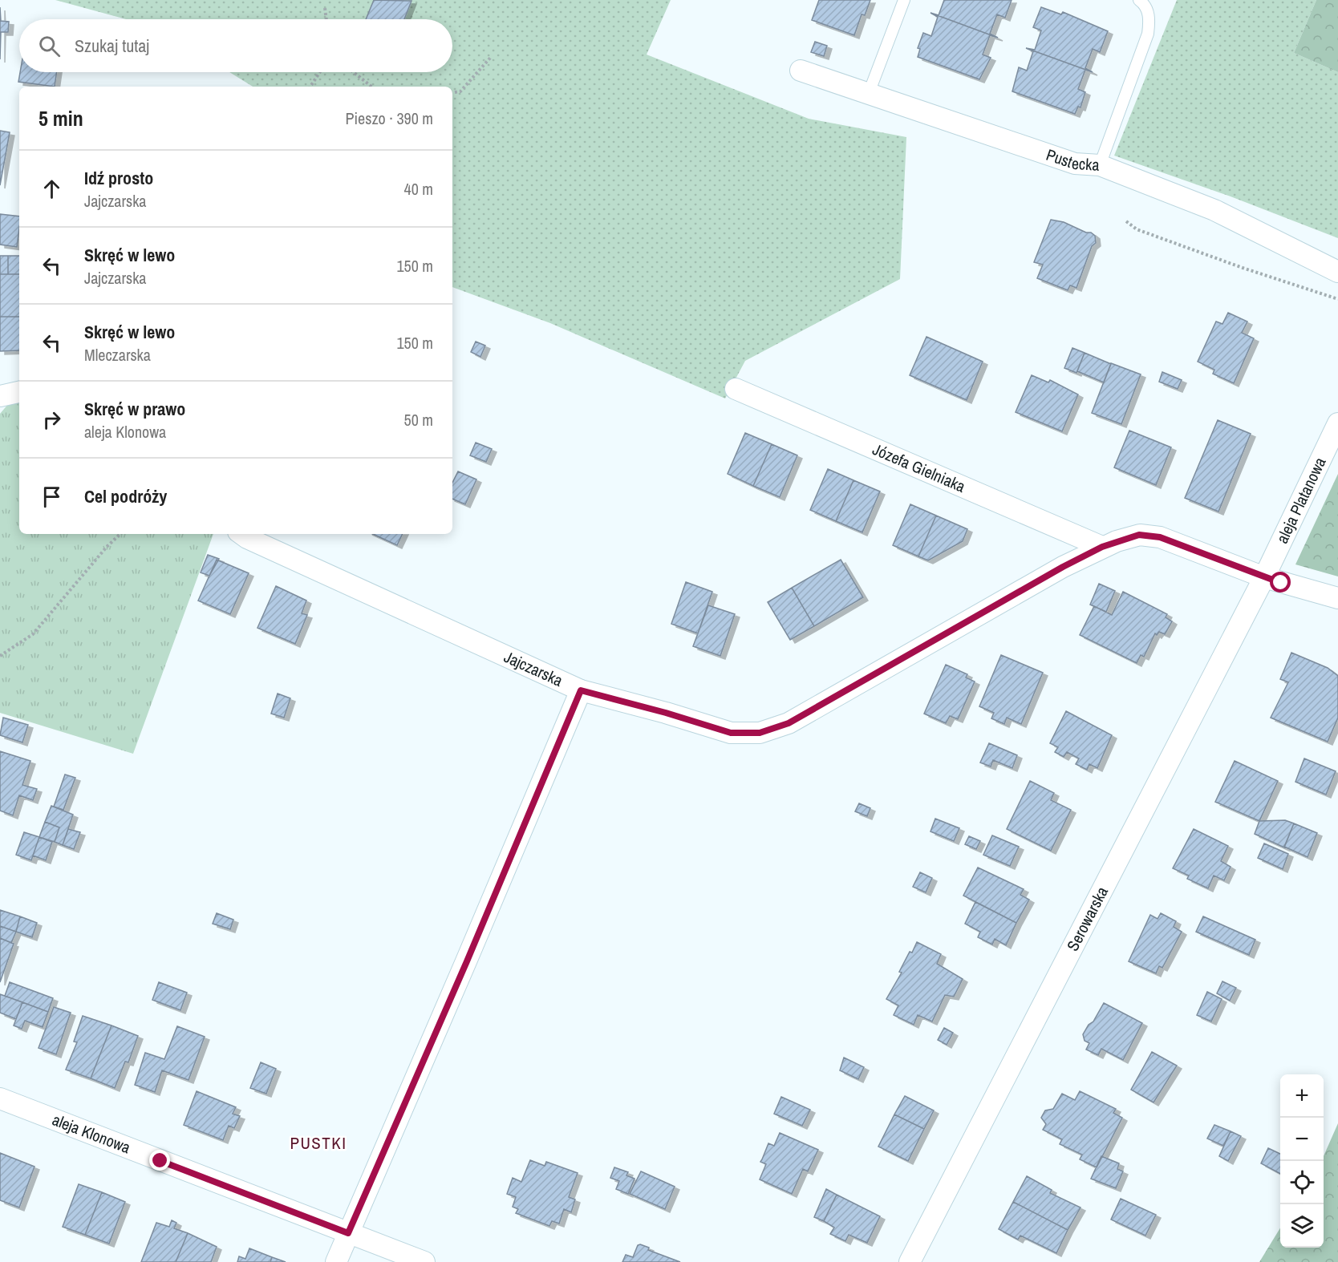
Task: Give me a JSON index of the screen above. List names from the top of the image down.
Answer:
{
  "streets": {
    "street": [
      "Pustecka",
      "Józefa Gielniaka",
      "aleja Platanowa",
      "Jajczarska",
      "Serowarska",
      "aleja Klonowa"
    ]
  },
  "crossings": [
    ["Józefa Gielniaka", "Jajczarska"],
    ["aleja Platanowa", "Jajczarska"],
    ["aleja Platanowa", "Serowarska"],
    ["Jajczarska", "Serowarska"]
  ],
  "districts": ["PUSTKI"],
  "page": {
    "search": "Szukaj tutaj",
    "heading": ["5 min", "Pieszo · 390 m"],
    "list": [
      ["Idź prosto", "Jajczarska", "40 m"],
      ["Skręć w lewo", "Jajczarska", "150 m"],
      ["Skręć w lewo", "Mleczarska", "150 m"],
      ["Skręć w prawo", "aleja Klonowa", "50 m"],
      "Cel podróży"
    ],
    "map_buttons": ["+", "−"]
  }
}
